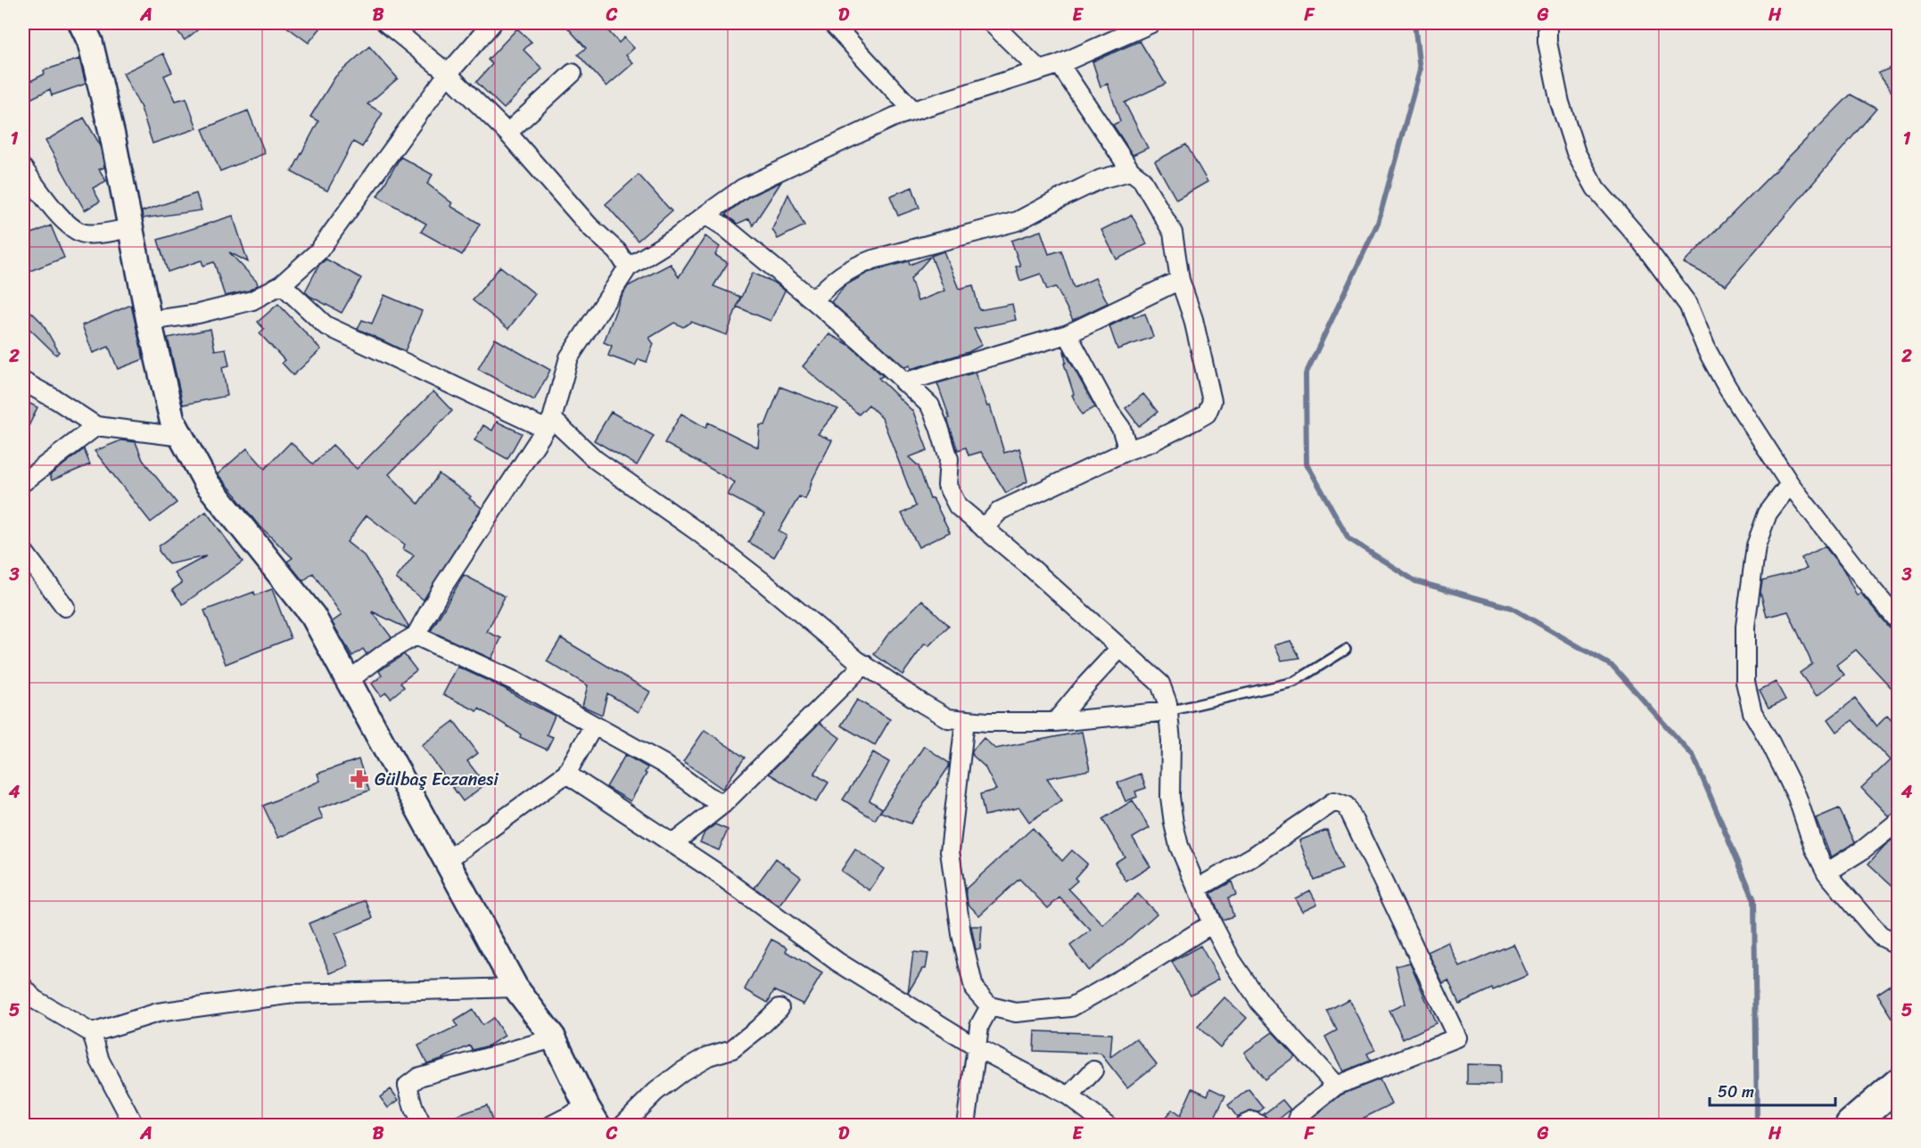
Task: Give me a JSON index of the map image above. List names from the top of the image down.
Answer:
{
  "places": {
    "pharmacy": ["Gülbaş Eczanesi"]
  },
  "scale_bar": "50 m",
  "grid": {
    "columns": [
      "A",
      "B",
      "C",
      "D",
      "E",
      "F",
      "G",
      "H"
    ],
    "rows": [
      "1",
      "2",
      "3",
      "4",
      "5"
    ]
  }
}
